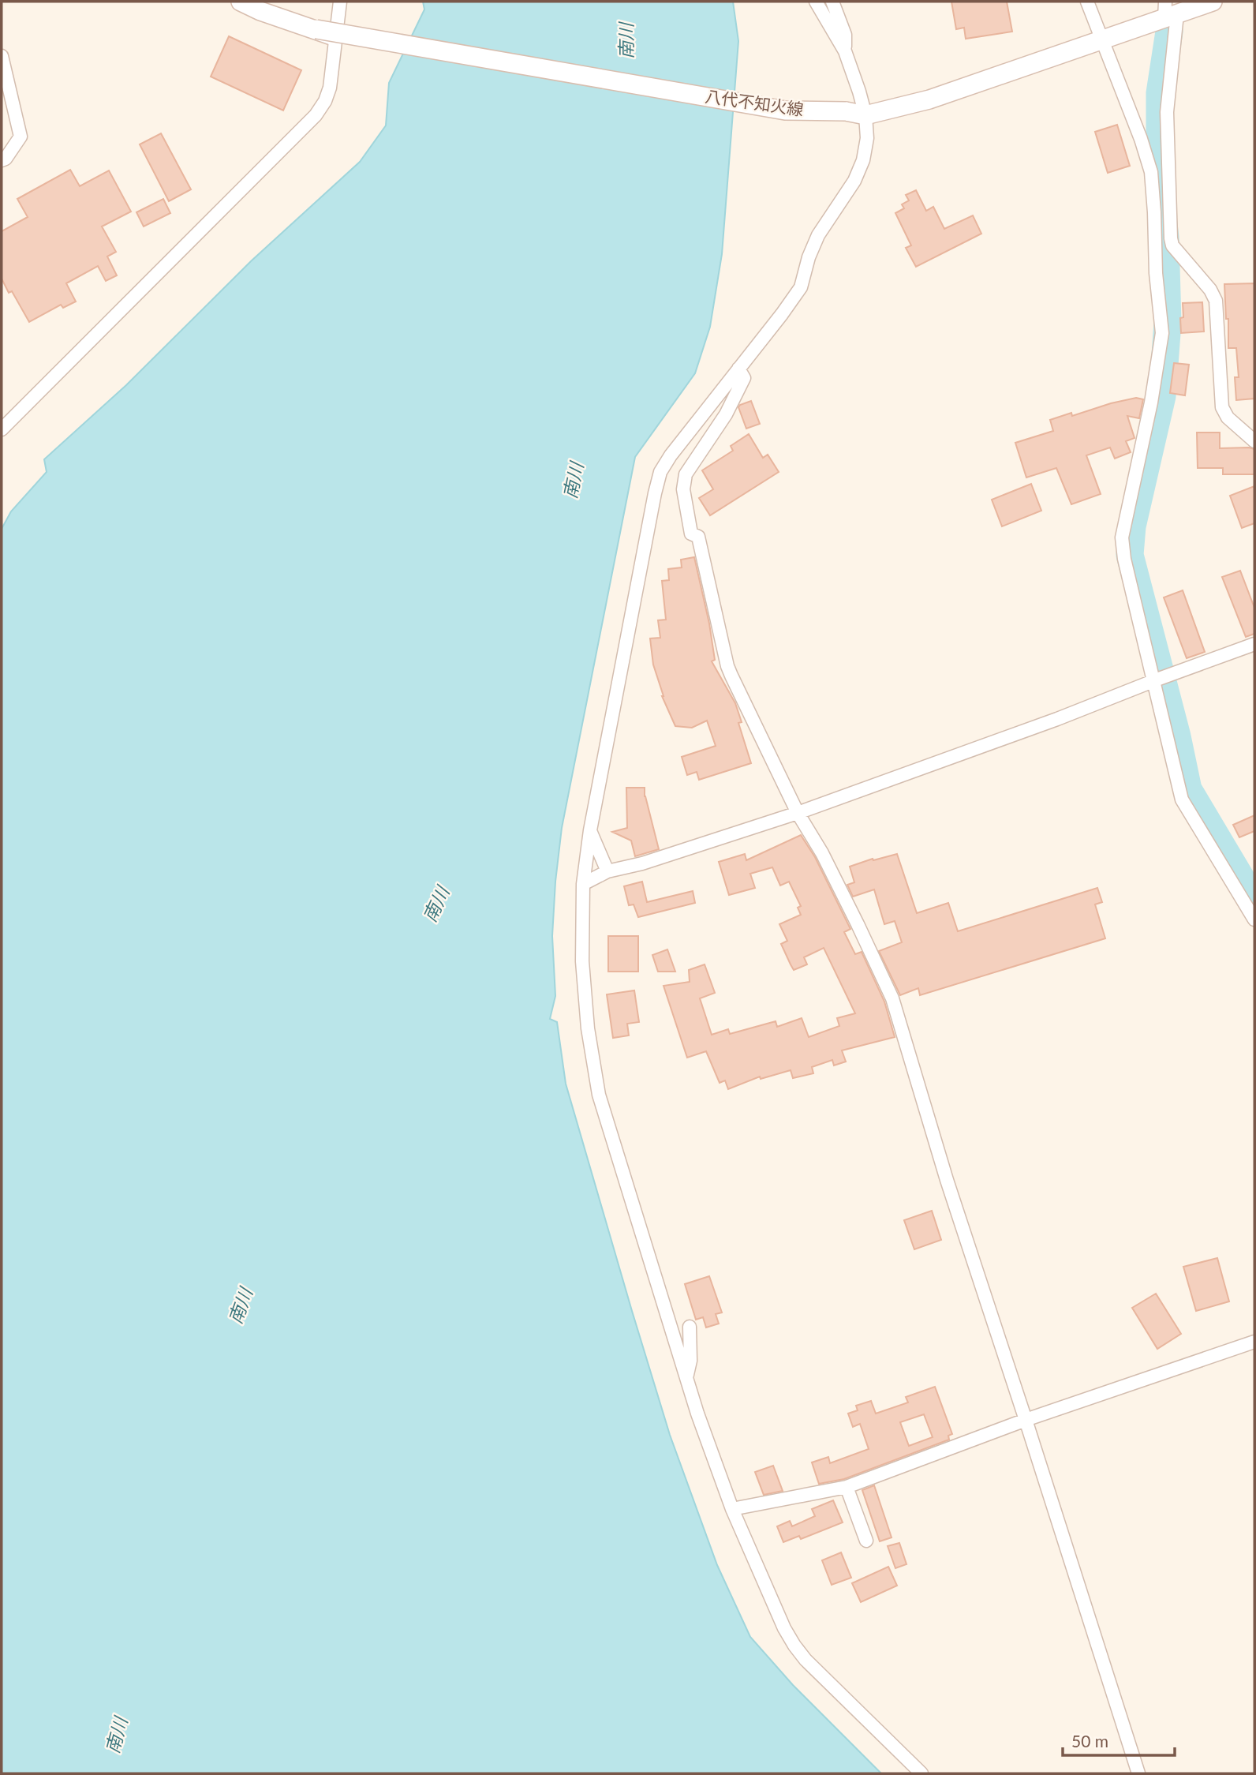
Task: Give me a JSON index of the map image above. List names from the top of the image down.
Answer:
{
  "streets": {
    "main road": ["八代不知火線"]
  },
  "water": ["南川"],
  "scale_bar": "50 m"
}
